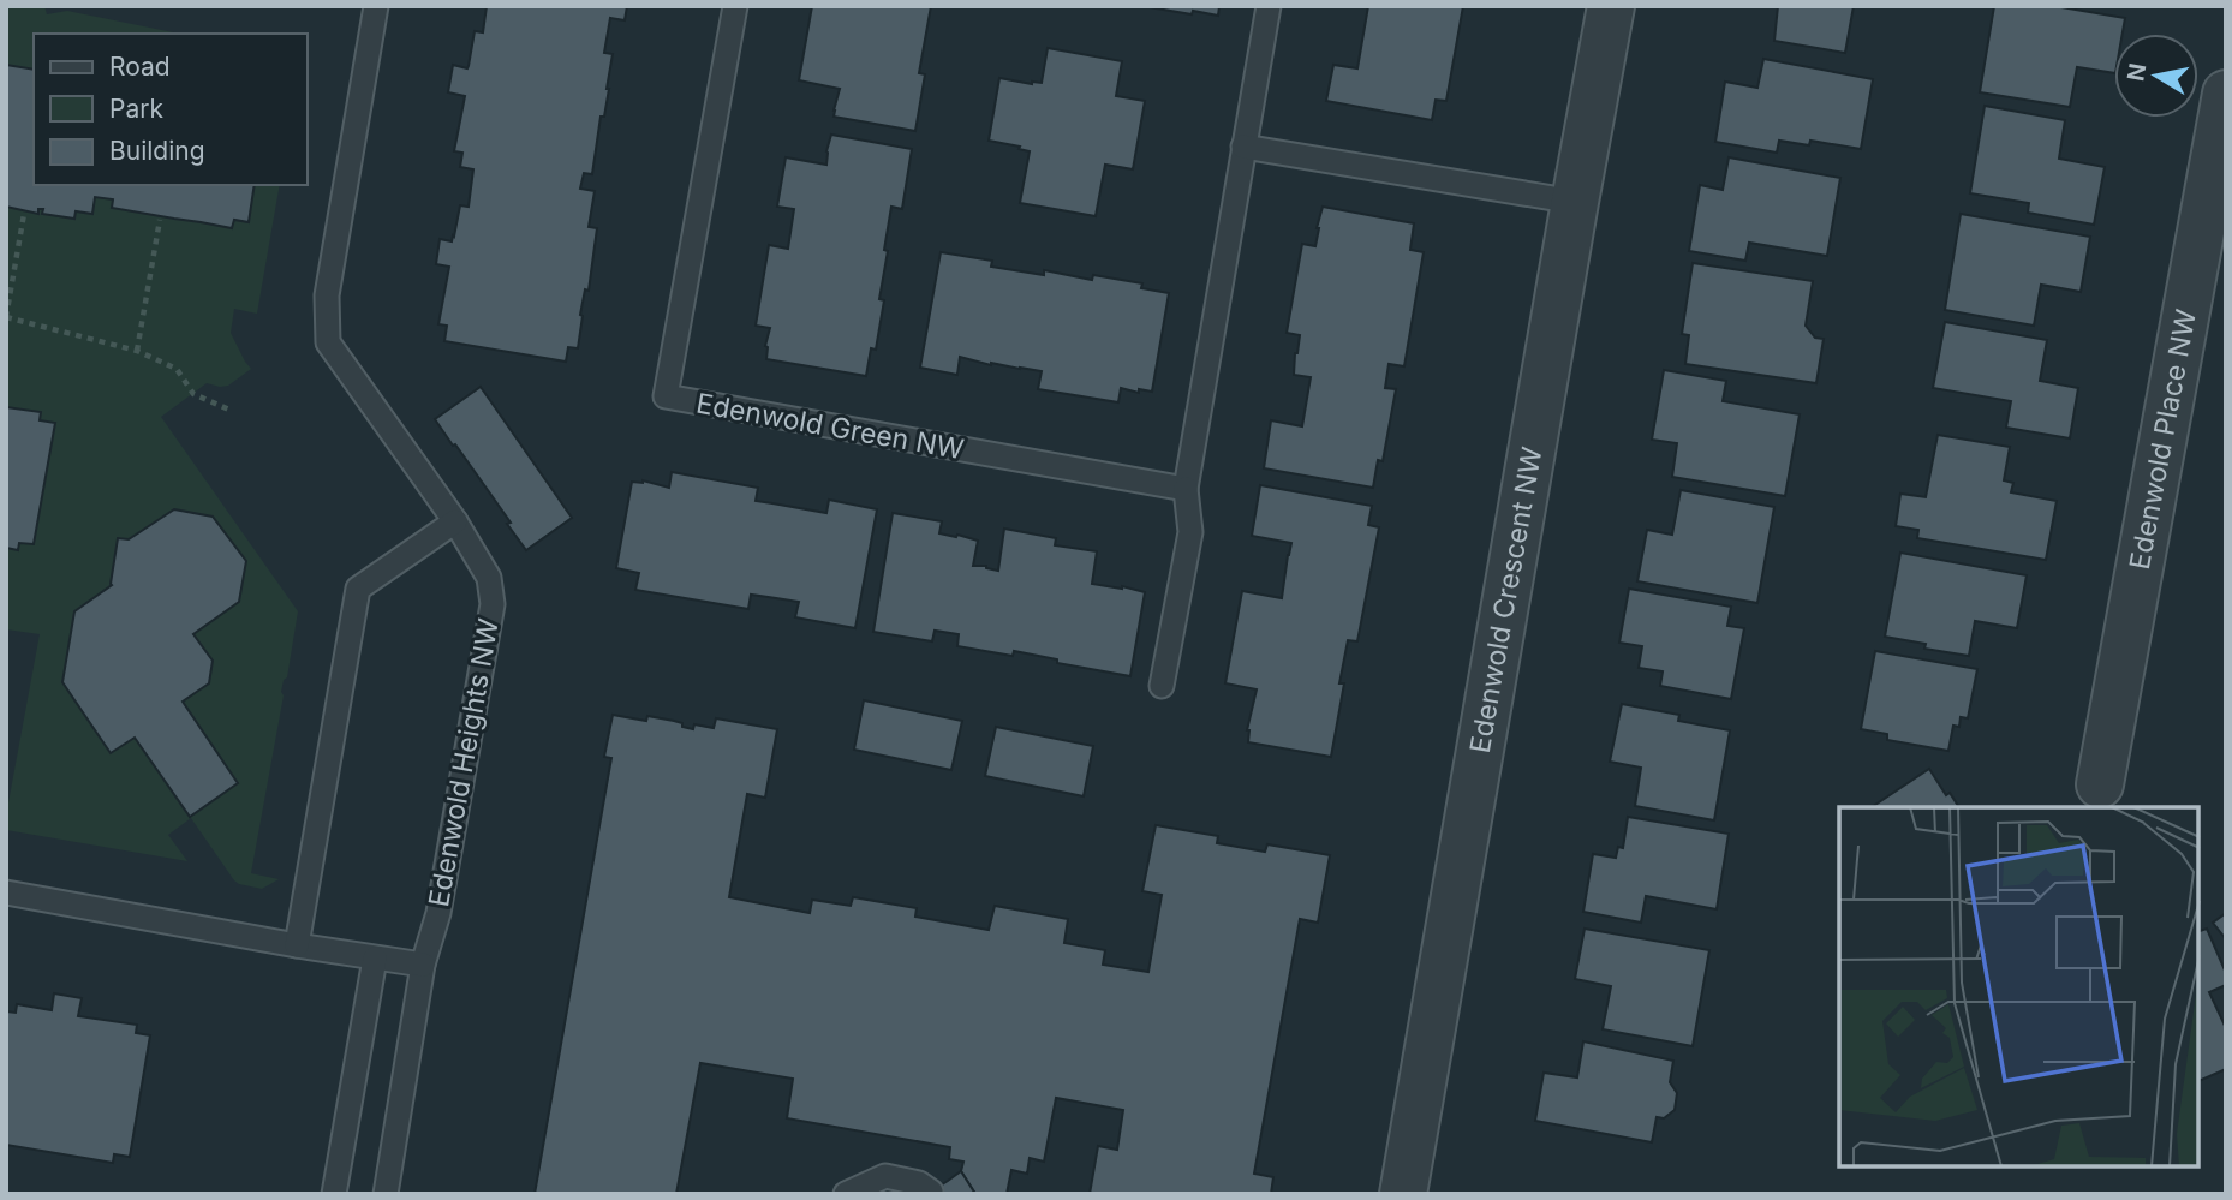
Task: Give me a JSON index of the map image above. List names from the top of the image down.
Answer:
{
  "streets": {
    "street": ["Edenwold Place NW", "Edenwold Crescent NW"],
    "lane": ["Edenwold Green NW", "Edenwold Heights NW"]
  },
  "legend": ["Road", "Park", "Building"],
  "north": "left"
}
